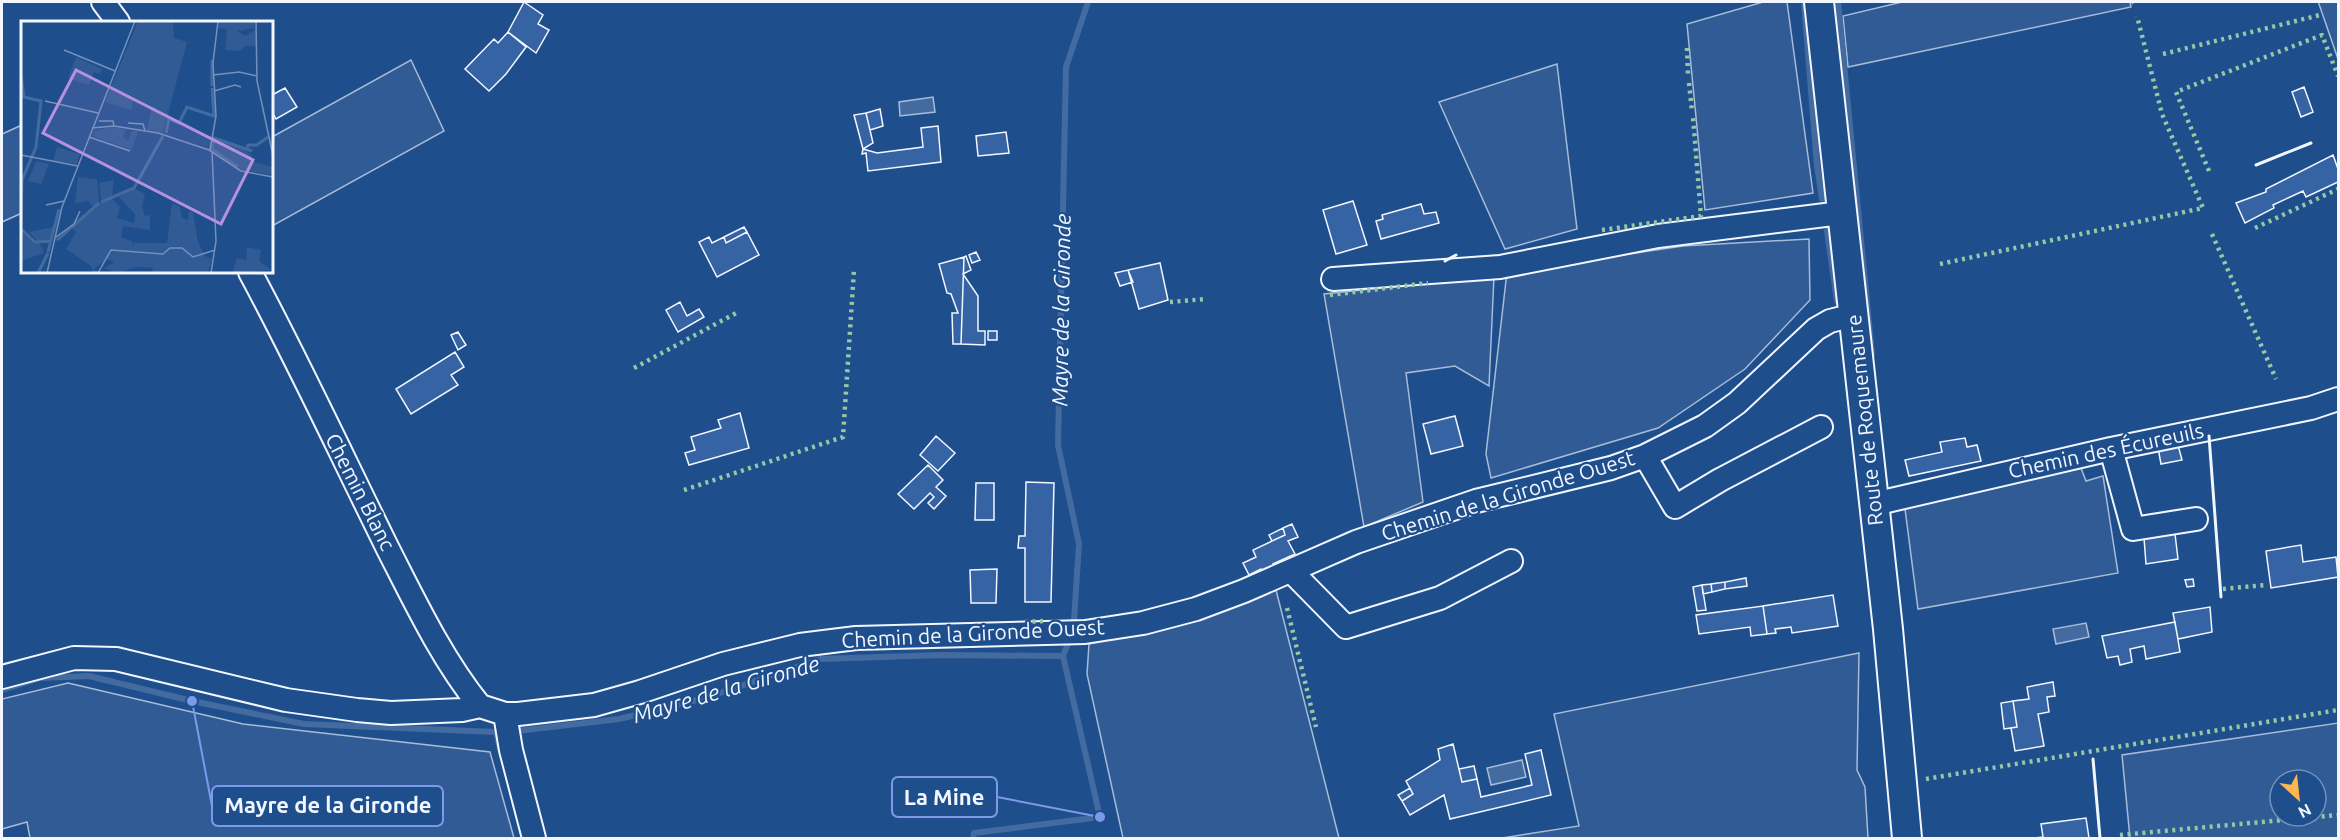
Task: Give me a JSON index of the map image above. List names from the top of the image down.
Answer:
{
  "streets": {
    "main road": ["Route de Roquemaure"],
    "street": ["Chemin des Écureuils", "Chemin Blanc", "Chemin de la Gironde Ouest"]
  },
  "crossings": [
    ["Route de Roquemaure", "Chemin des Écureuils"],
    ["Route de Roquemaure", "Chemin de la Gironde Ouest"],
    ["Chemin Blanc", "Chemin de la Gironde Ouest"]
  ],
  "water": ["Mayre de la Gironde"],
  "places": ["Mayre de la Gironde", "La Mine"],
  "north": "bottom right"
}
